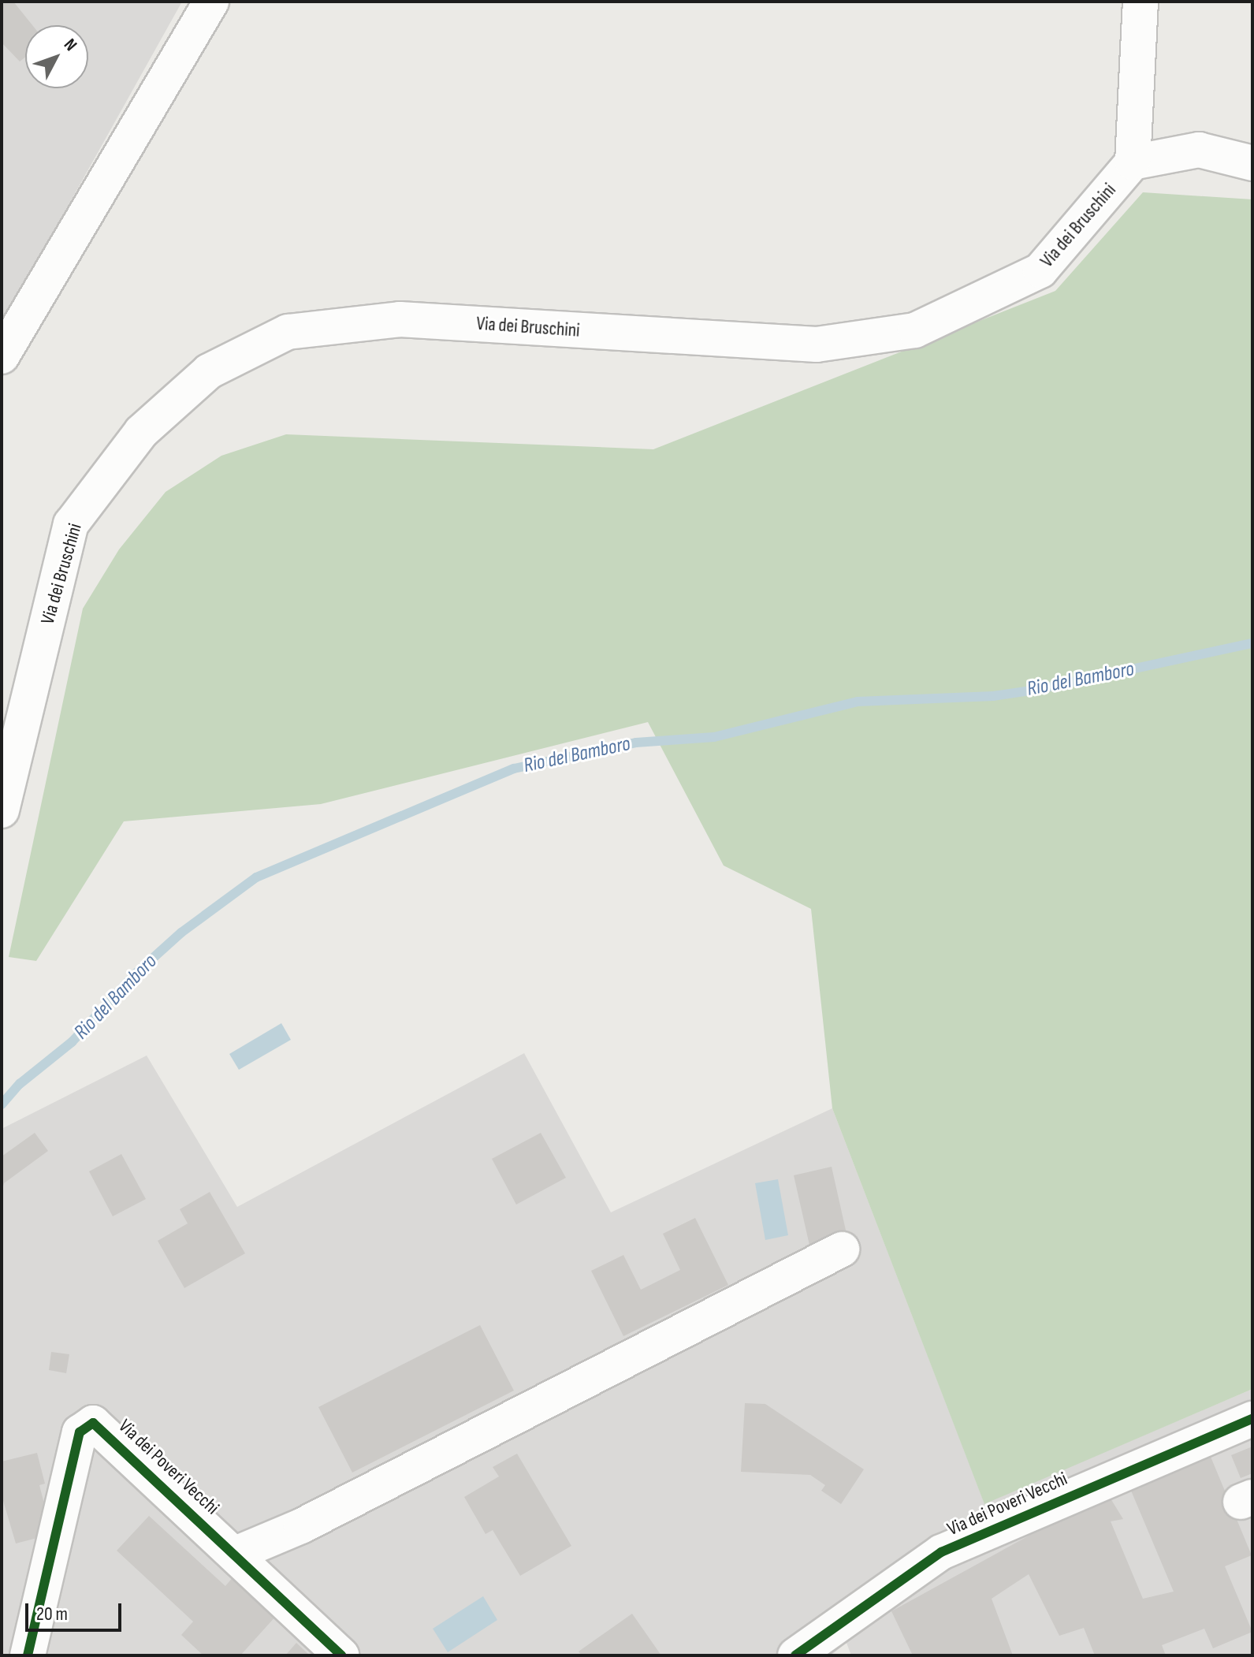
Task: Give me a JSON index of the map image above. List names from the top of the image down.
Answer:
{
  "streets": {
    "street": ["Via dei Bruschini", "Via dei Poveri Vecchi"]
  },
  "water": ["Rio del Bamboro"],
  "scale_bar": "20 m",
  "north": "top right"
}
